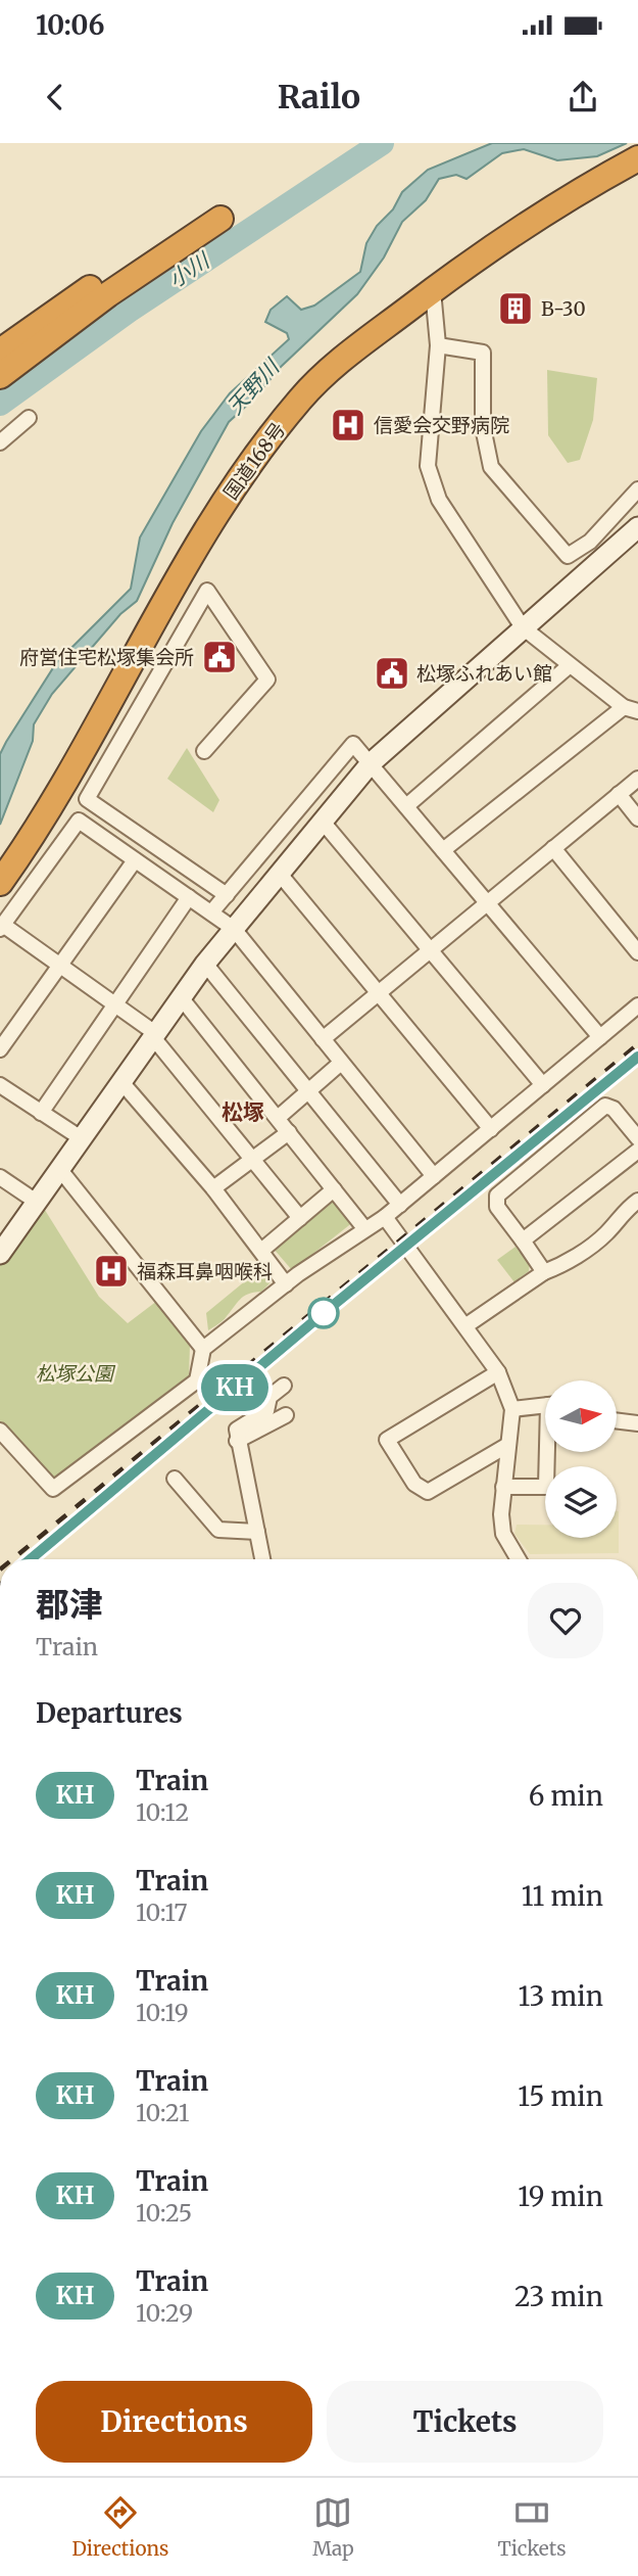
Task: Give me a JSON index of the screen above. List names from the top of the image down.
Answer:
{
  "streets": {
    "highway": ["国道168号"]
  },
  "districts": ["松塚"],
  "water": ["小川", "天野川"],
  "parks": ["松塚公園"],
  "places": {
    "building": ["B-30"],
    "hospital": ["信愛会交野病院", "福森耳鼻咽喉科"],
    "public building": ["府営住宅松塚集会所", "松塚ふれあい館"]
  },
  "north": "right",
  "page": {
    "status": "10:06",
    "header": "Railo",
    "on_map": "KH",
    "heading": [
      ["郡津", "Train"],
      "Departures"
    ],
    "list": [
      {
        "mark": "KH",
        "name": "Train",
        "note": "10:12",
        "value": "6 min"
      },
      {
        "mark": "KH",
        "name": "Train",
        "note": "10:17",
        "value": "11 min"
      },
      {
        "mark": "KH",
        "name": "Train",
        "note": "10:19",
        "value": "13 min"
      },
      {
        "mark": "KH",
        "name": "Train",
        "note": "10:21",
        "value": "15 min"
      },
      {
        "mark": "KH",
        "name": "Train",
        "note": "10:25",
        "value": "19 min"
      },
      {
        "mark": "KH",
        "name": "Train",
        "note": "10:29",
        "value": "23 min"
      }
    ],
    "buttons": ["Directions", "Tickets"],
    "tabs": ["Directions", "Map", "Tickets"]
  }
}
